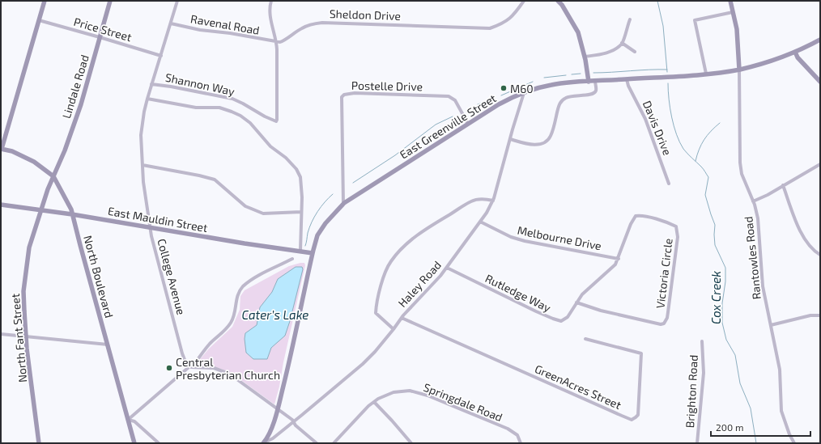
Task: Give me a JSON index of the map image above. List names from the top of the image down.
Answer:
{
  "streets": {
    "street": [
      "Sheldon Drive",
      "Ravenal Road",
      "Price Street",
      "Shannon Way",
      "Postelle Drive",
      "Lindale Road",
      "East Greenville Street",
      "Davis Drive",
      "East Mauldin Street",
      "Melbourne Drive",
      "Rantowles Road",
      "Victoria Circle",
      "North Boulevard",
      "College Avenue",
      "Haley Road",
      "Rutledge Way",
      "North Fant Street",
      "GreenAcres Street",
      "Brighton Road",
      "Springdale Road"
    ]
  },
  "crossings": [
    ["Sheldon Drive", "Ravenal Road"],
    ["Sheldon Drive", "Shannon Way"],
    ["Ravenal Road", "Shannon Way"],
    ["Ravenal Road", "College Avenue"],
    ["Price Street", "Lindale Road"],
    ["Price Street", "College Avenue"],
    ["Shannon Way", "East Mauldin Street"],
    ["Shannon Way", "College Avenue"],
    ["Postelle Drive", "East Greenville Street"],
    ["Lindale Road", "North Boulevard"],
    ["Lindale Road", "North Fant Street"],
    ["East Greenville Street", "Davis Drive"],
    ["East Greenville Street", "East Mauldin Street"],
    ["East Greenville Street", "Rantowles Road"],
    ["East Greenville Street", "Haley Road"],
    ["East Mauldin Street", "North Boulevard"],
    ["East Mauldin Street", "College Avenue"],
    ["East Mauldin Street", "North Fant Street"],
    ["Melbourne Drive", "Victoria Circle"],
    ["Melbourne Drive", "Haley Road"],
    ["Victoria Circle", "Rutledge Way"],
    ["North Boulevard", "North Fant Street"],
    ["Haley Road", "Rutledge Way"],
    ["Haley Road", "GreenAcres Street"]
  ],
  "water": ["Cox Creek", "Cater’s Lake"],
  "places": ["M60", "Central Presbyterian Church"],
  "scale_bar": "200 m"
}
